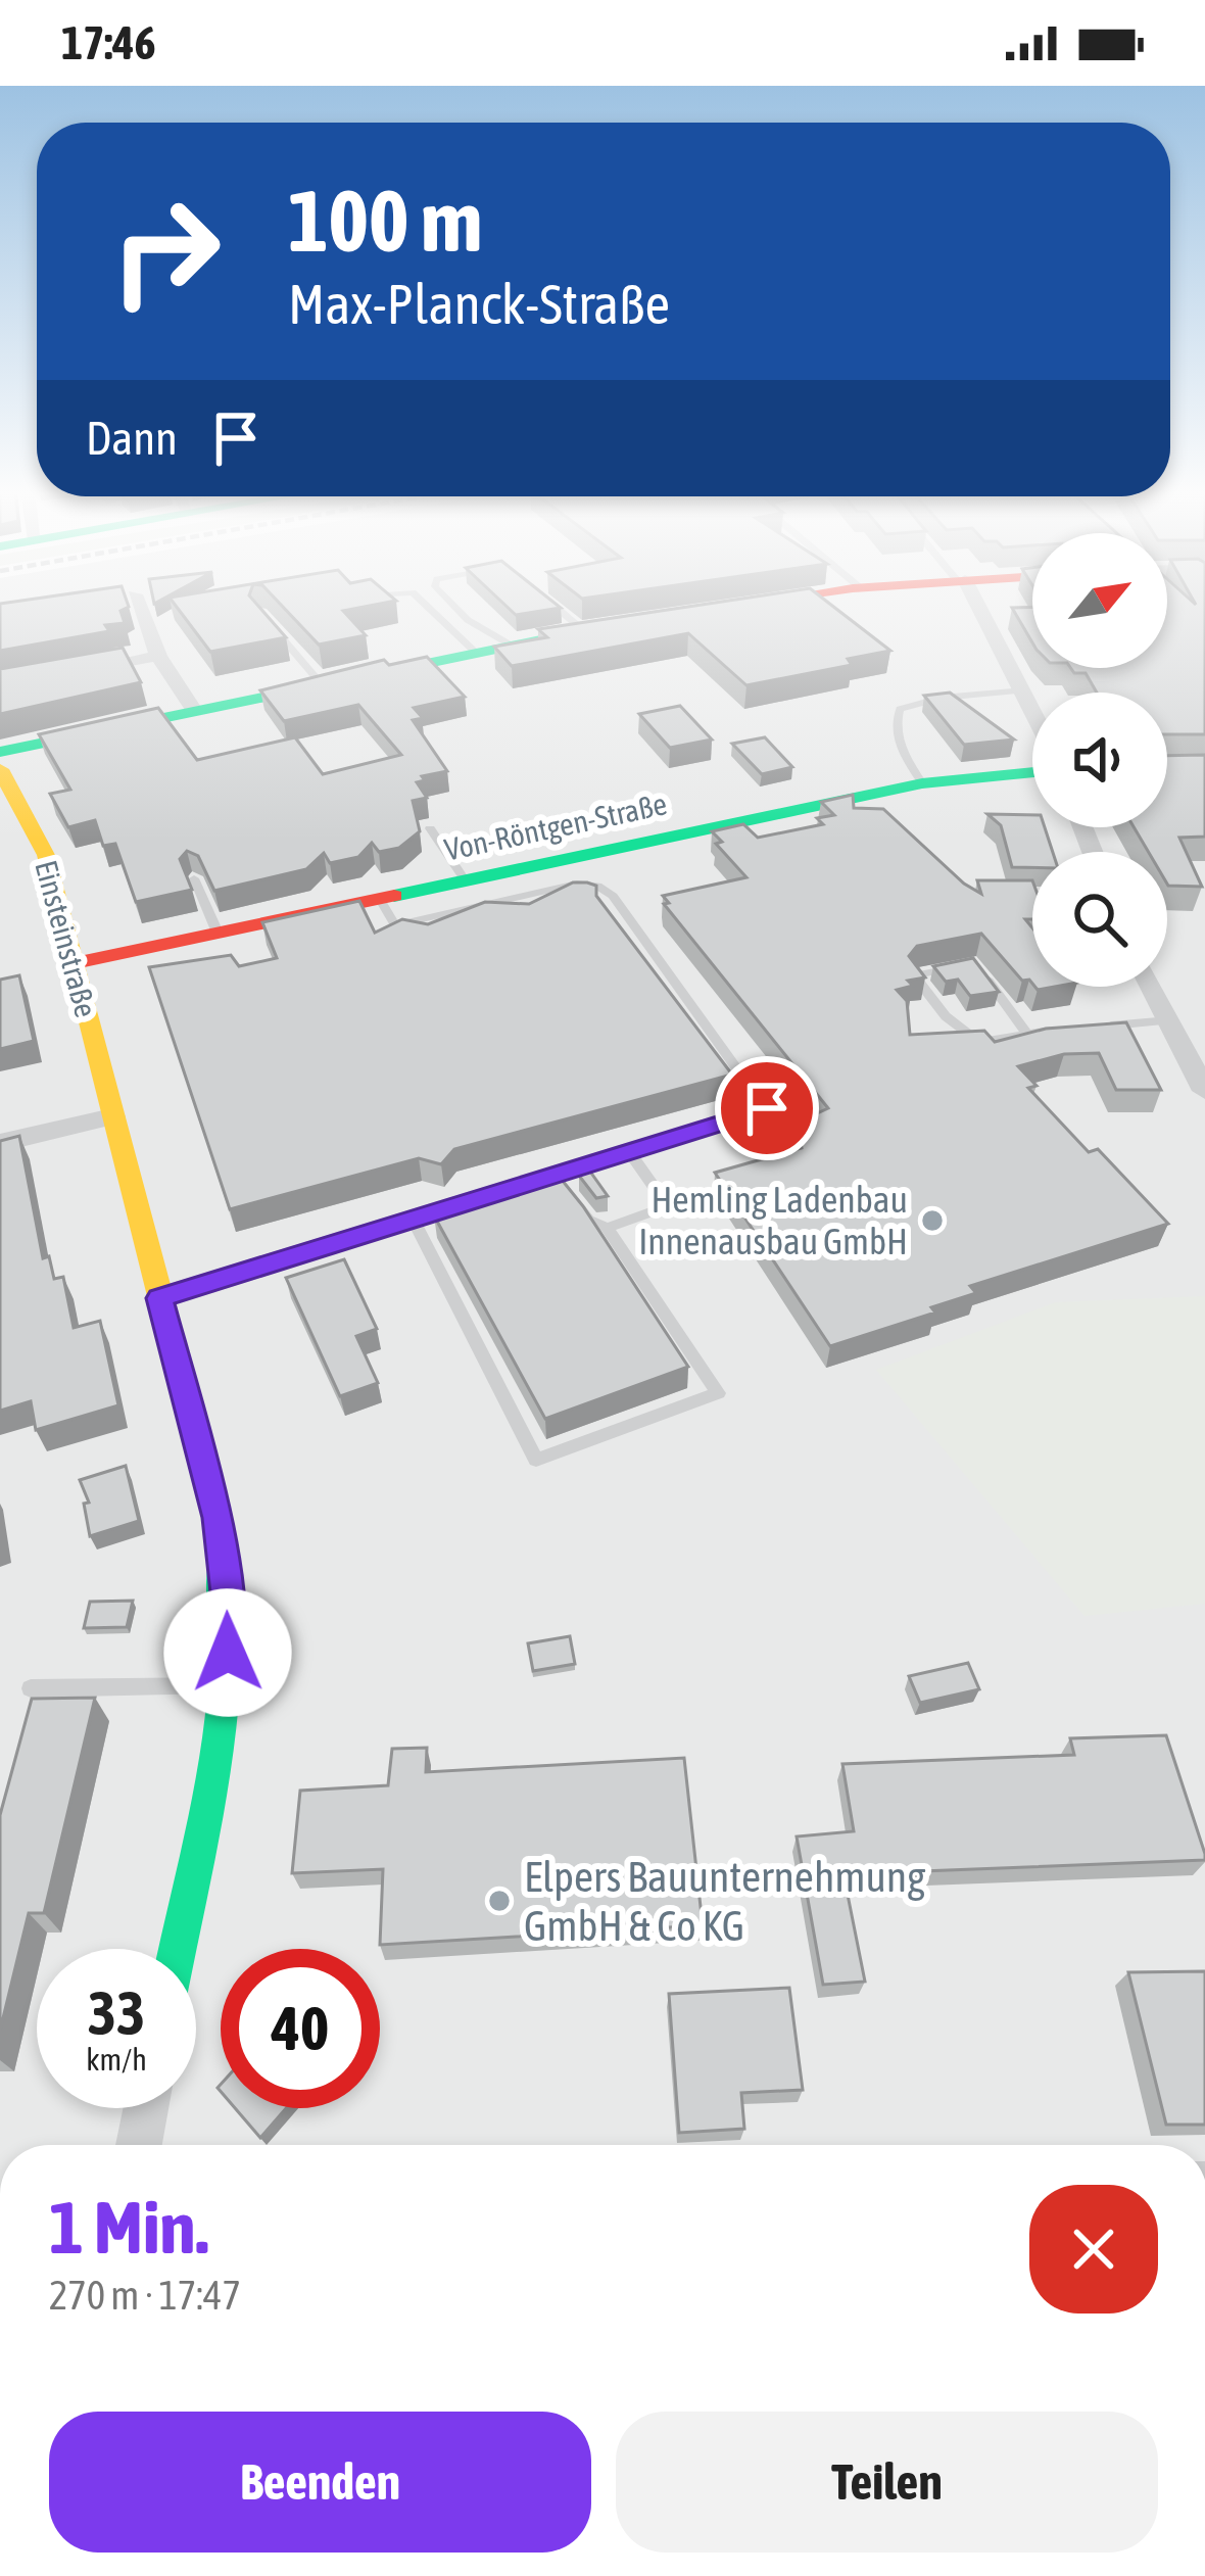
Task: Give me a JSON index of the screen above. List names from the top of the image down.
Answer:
{
  "streets": {
    "street": ["Von-Röntgen-Straße", "Einsteinstraße"]
  },
  "crossings": [
    ["Von-Röntgen-Straße", "Einsteinstraße"]
  ],
  "places": ["Hemling Ladenbau Innenausbau GmbH", "Elpers Bauunternehmung GmbH & Co KG"],
  "north": "top right",
  "page": {
    "status": "17:46",
    "turn": ["100 m", "Max-Planck-Straße"],
    "then": "Dann",
    "speed": "33 km/h",
    "limit": "40",
    "heading": ["1 Min.", "270 m · 17:47"],
    "buttons": ["Beenden", "Teilen"]
  }
}
